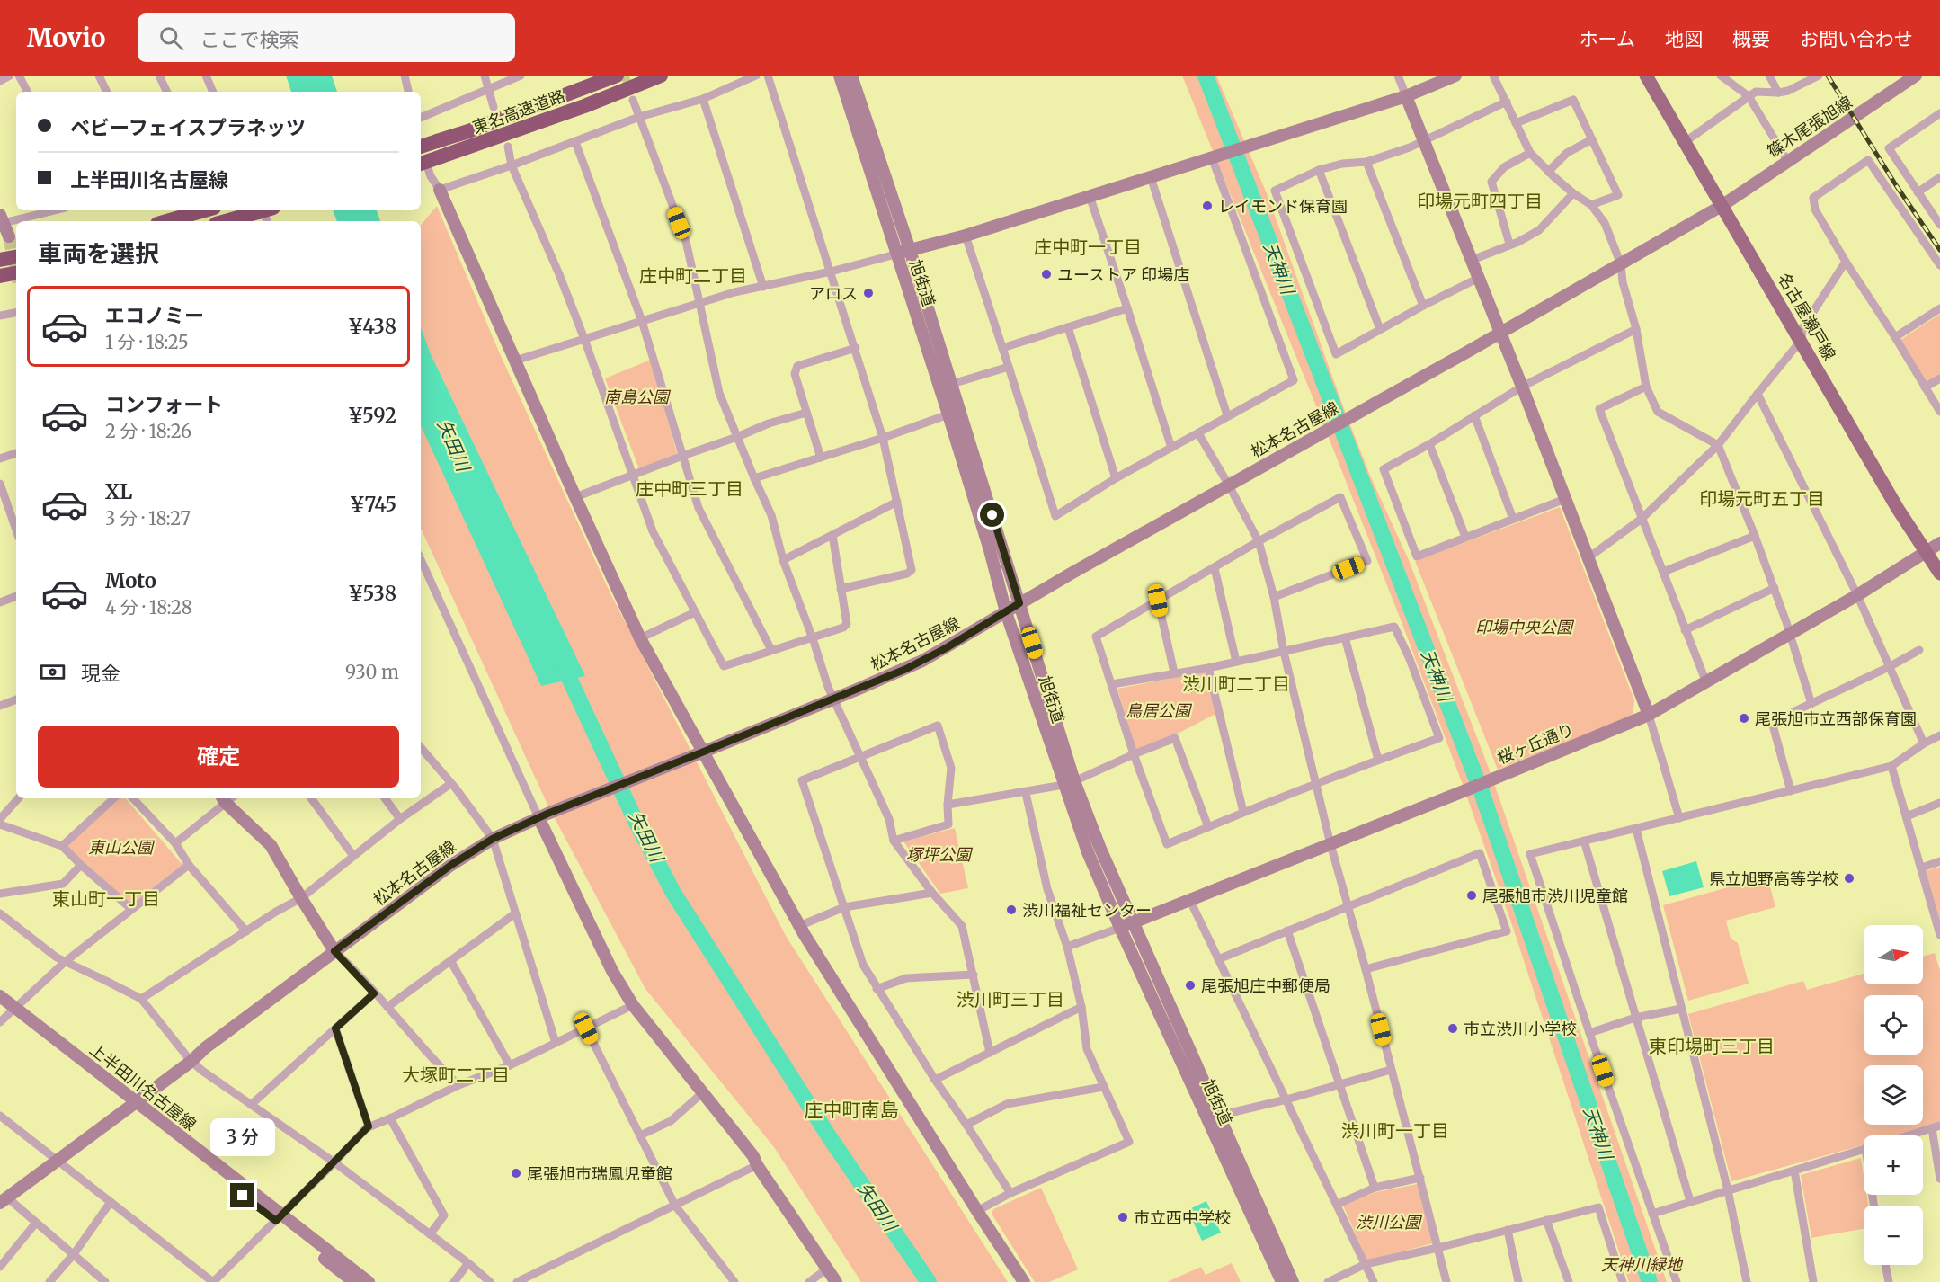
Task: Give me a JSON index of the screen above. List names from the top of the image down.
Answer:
{
  "streets": {
    "highway": ["東名高速道路"],
    "main road": ["名古屋瀬戸線"],
    "street": [
      "篠木尾張旭線",
      "旭街道",
      "松本名古屋線",
      "桜ヶ丘通り",
      "上半田川名古屋線"
    ]
  },
  "crossings": [
    ["篠木尾張旭線", "名古屋瀬戸線"],
    ["篠木尾張旭線", "松本名古屋線"],
    ["旭街道", "松本名古屋線"],
    ["旭街道", "桜ヶ丘通り"],
    ["名古屋瀬戸線", "松本名古屋線"],
    ["名古屋瀬戸線", "桜ヶ丘通り"],
    ["松本名古屋線", "上半田川名古屋線"]
  ],
  "districts": [
    "印場元町四丁目",
    "庄中町一丁目",
    "庄中町二丁目",
    "庄中町三丁目",
    "印場元町五丁目",
    "渋川町二丁目",
    "東山町一丁目",
    "渋川町三丁目",
    "東印場町三丁目",
    "大塚町二丁目",
    "庄中町南島",
    "渋川町一丁目"
  ],
  "water": ["天神川", "矢田川"],
  "parks": [
    "南島公園",
    "印場中央公園",
    "鳥居公園",
    "東山公園",
    "塚坪公園",
    "渋川公園",
    "天神川緑地"
  ],
  "places": [
    "レイモンド保育園",
    "ユーストア 印場店",
    "アロス",
    "尾張旭市立西部保育園",
    "県立旭野高等学校",
    "尾張旭市渋川児童館",
    "渋川福祉センター",
    "尾張旭庄中郵便局",
    "市立渋川小学校",
    "尾張旭市瑞鳳児童館",
    "市立西中学校"
  ],
  "north": "right",
  "page": {
    "header": "Movio",
    "search": "ここで検索",
    "nav": [
      "ホーム",
      "地図",
      "概要",
      "お問い合わせ"
    ],
    "banner": ["ベビーフェイスプラネッツ", "上半田川名古屋線"],
    "heading": "車両を選択",
    "list": [
      {
        "name": "エコノミー",
        "note": "1 分 · 18:25",
        "value": "¥438"
      },
      {
        "name": "コンフォート",
        "note": "2 分 · 18:26",
        "value": "¥592"
      },
      {
        "name": "XL",
        "note": "3 分 · 18:27",
        "value": "¥745"
      },
      {
        "name": "Moto",
        "note": "4 分 · 18:28",
        "value": "¥538"
      }
    ],
    "pay": ["現金", "930 m"],
    "buttons": "確定",
    "map_buttons": ["+", "−"],
    "bubble": "3 分"
  }
}
